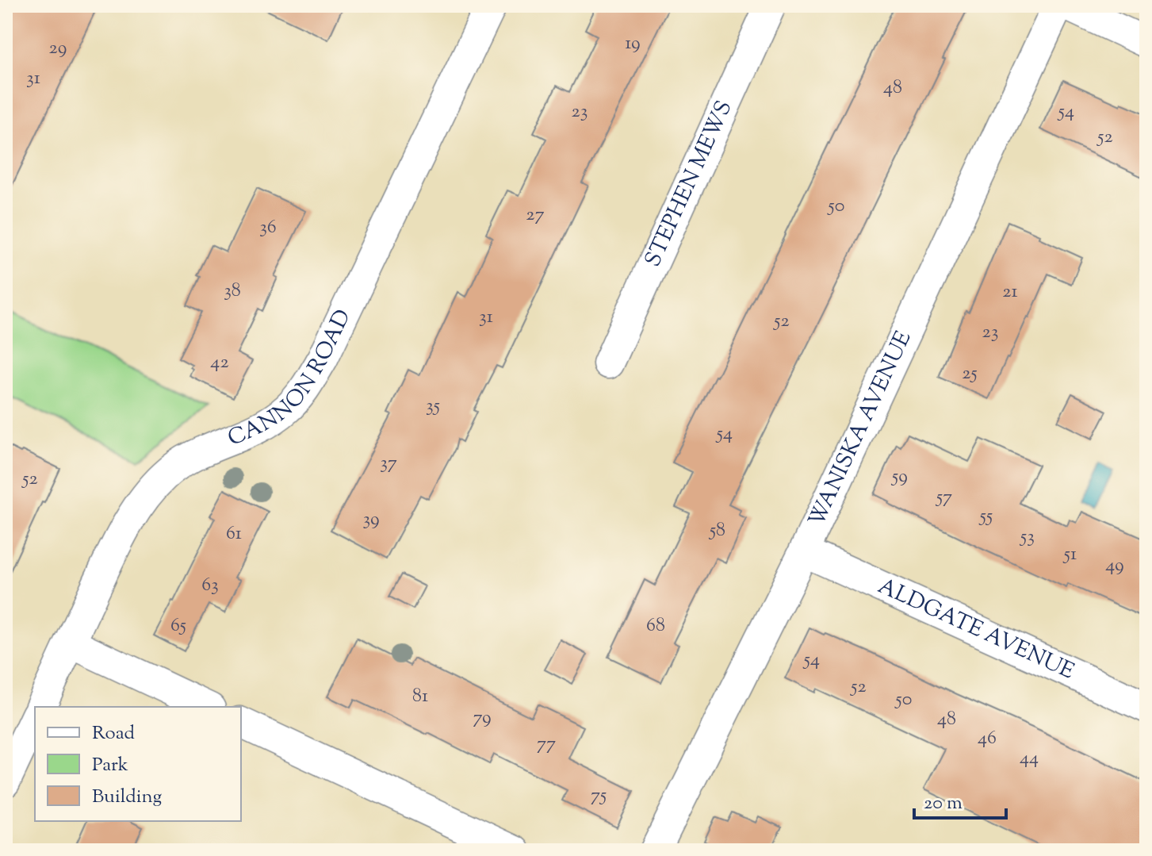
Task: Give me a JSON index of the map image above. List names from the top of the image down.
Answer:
{
  "streets": {
    "street": [
      "STEPHEN MEWS",
      "CANNON ROAD",
      "WANISKA AVENUE",
      "ALDGATE AVENUE"
    ]
  },
  "crossings": [
    ["WANISKA AVENUE", "ALDGATE AVENUE"]
  ],
  "house_numbers": [
    "19",
    "29",
    "31",
    "48",
    "23",
    "54",
    "52",
    "50",
    "27",
    "36",
    "38",
    "21",
    "31",
    "52",
    "23",
    "42",
    "25",
    "35",
    "54",
    "37",
    "59",
    "52",
    "57",
    "55",
    "39",
    "58",
    "61",
    "53",
    "51",
    "49",
    "63",
    "65",
    "68",
    "54",
    "52",
    "81",
    "50",
    "79",
    "48",
    "46",
    "77",
    "44",
    "75"
  ],
  "legend": ["Road", "Park", "Building"],
  "scale_bar": "20 m"
}
